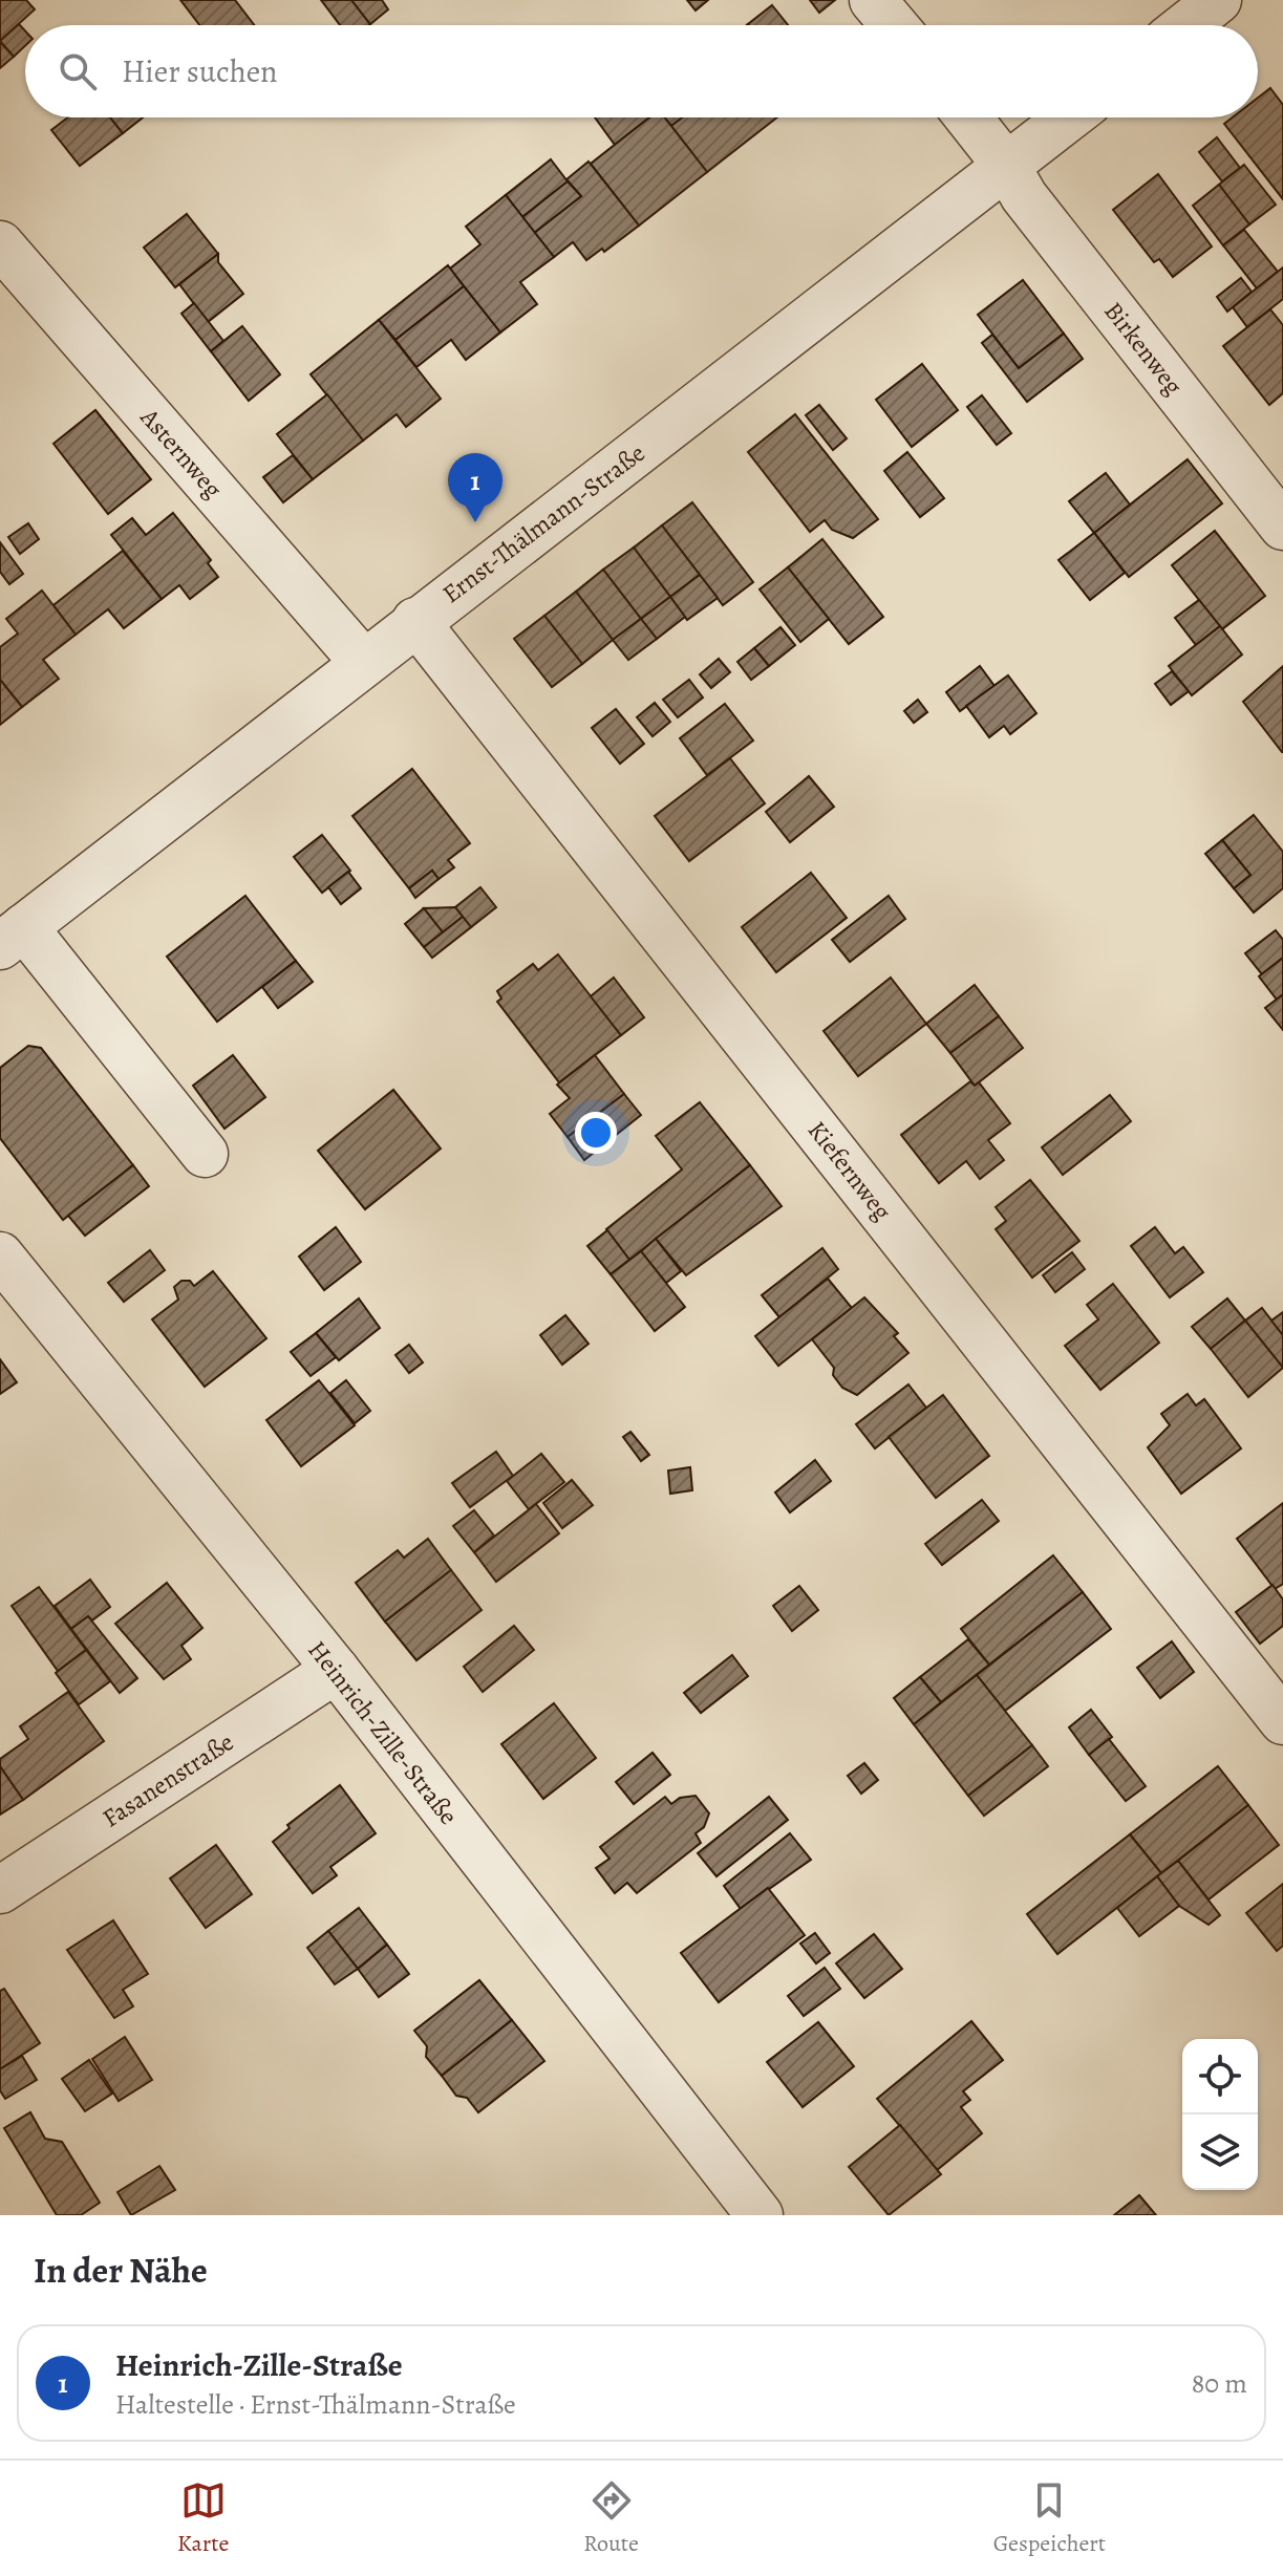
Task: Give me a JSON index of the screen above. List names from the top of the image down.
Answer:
{
  "streets": {
    "street": [
      "Birkenweg",
      "Asternweg",
      "Ernst-Thälmann-Straße",
      "Kiefernweg",
      "Heinrich-Zille-Straße",
      "Fasanenstraße"
    ]
  },
  "crossings": [
    ["Birkenweg", "Ernst-Thälmann-Straße"],
    ["Asternweg", "Ernst-Thälmann-Straße"],
    ["Ernst-Thälmann-Straße", "Kiefernweg"],
    ["Heinrich-Zille-Straße", "Fasanenstraße"]
  ],
  "page": {
    "search": "Hier suchen",
    "pins": "1",
    "heading": "In der Nähe",
    "list": [
      {
        "mark": "1",
        "name": "Heinrich-Zille-Straße",
        "note": "Haltestelle · Ernst-Thälmann-Straße",
        "value": "80 m"
      }
    ],
    "nav": ["Karte", "Route", "Gespeichert"]
  }
}
